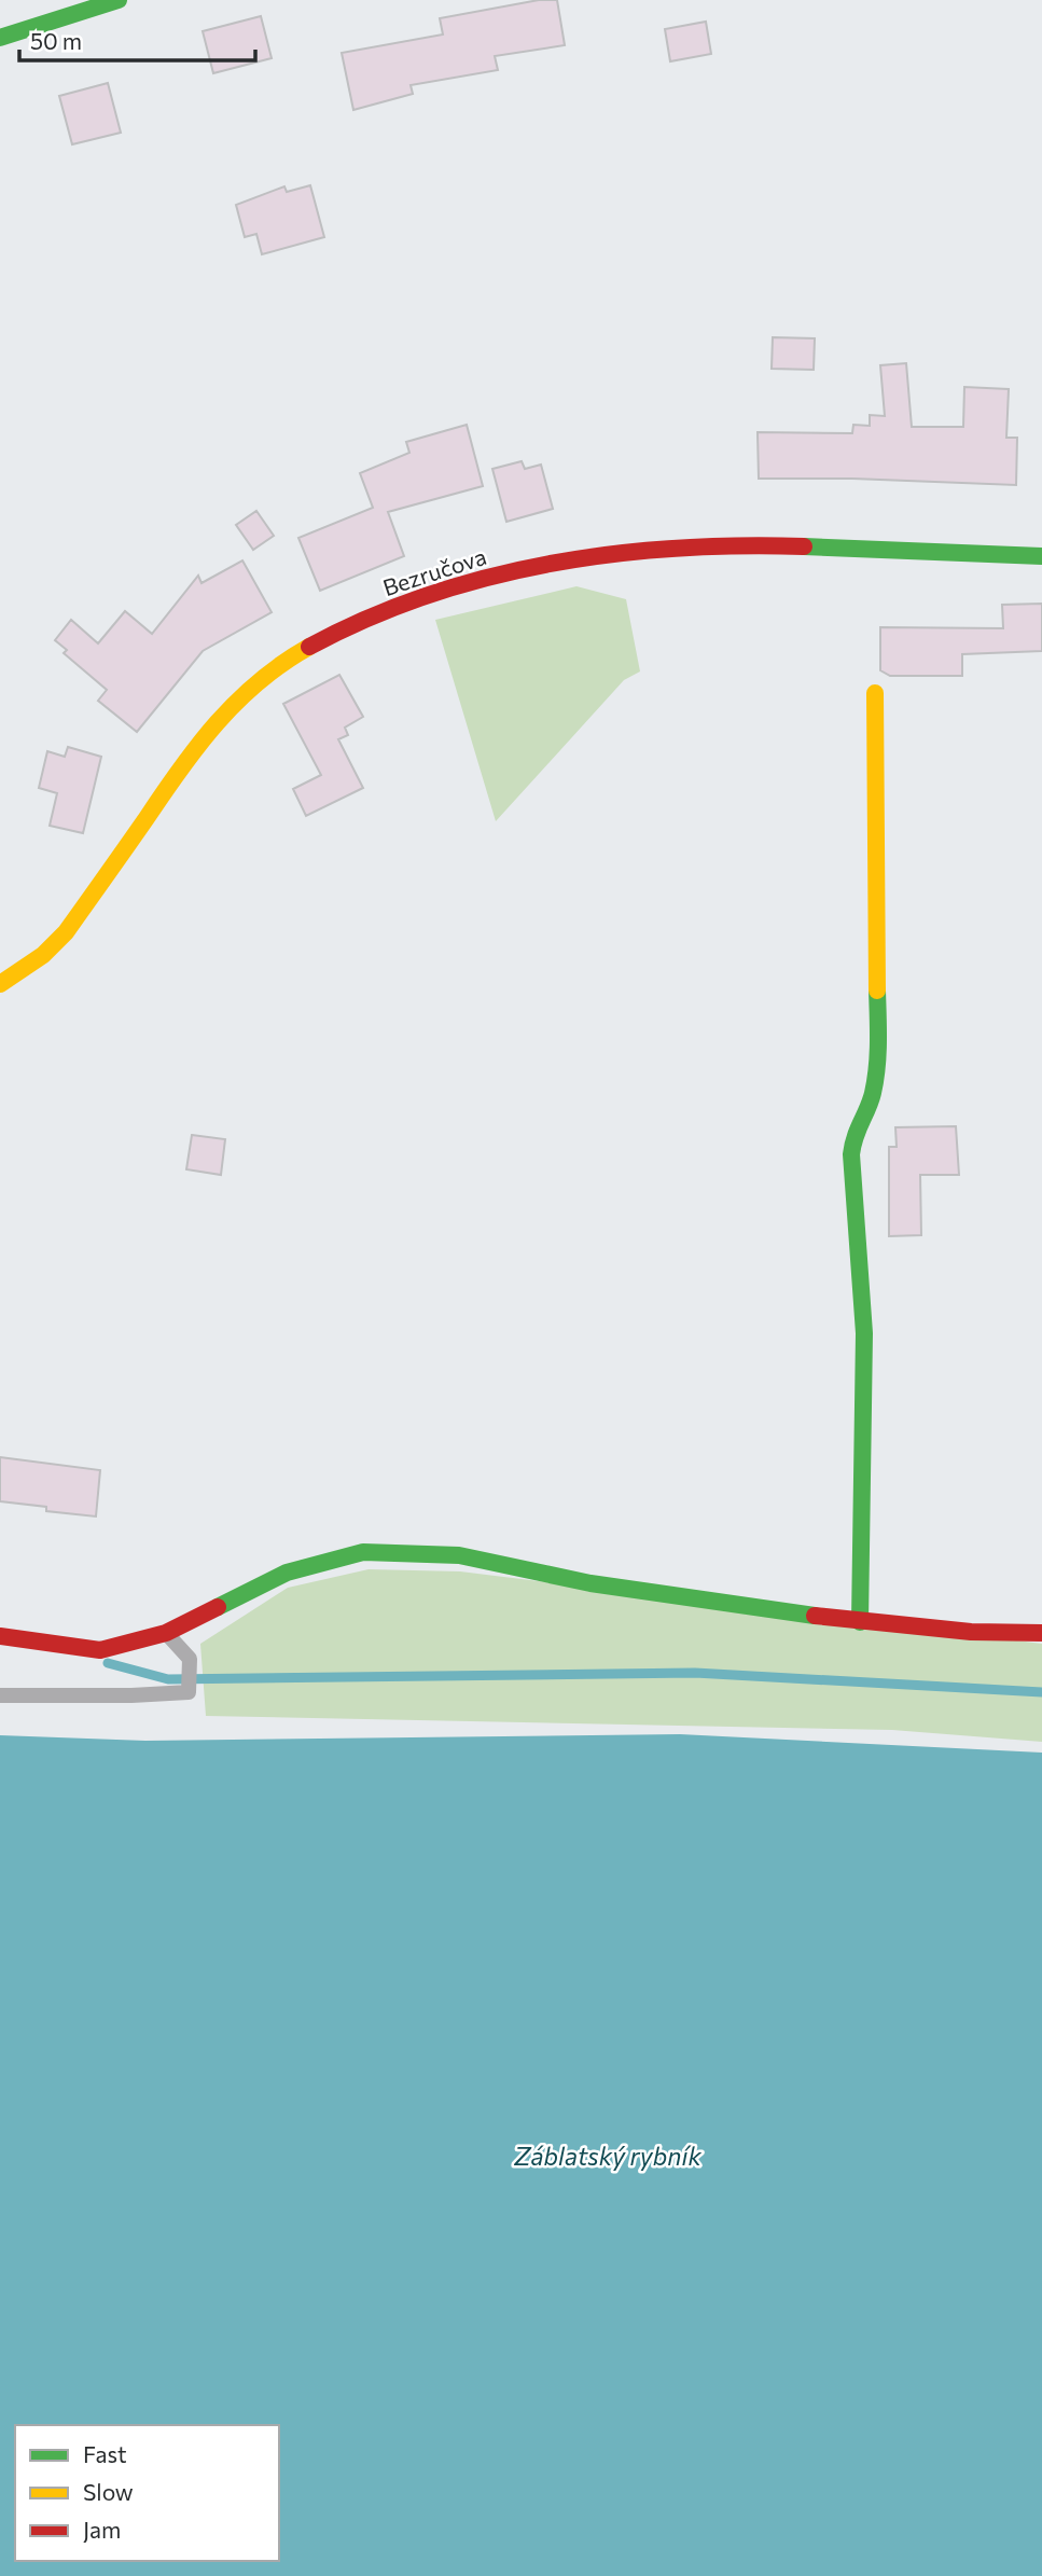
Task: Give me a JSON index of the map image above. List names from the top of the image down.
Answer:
{
  "streets": {
    "street": ["Bezručova"]
  },
  "water": ["Záblatský rybník"],
  "legend": ["Fast", "Slow", "Jam"],
  "scale_bar": "50 m"
}
